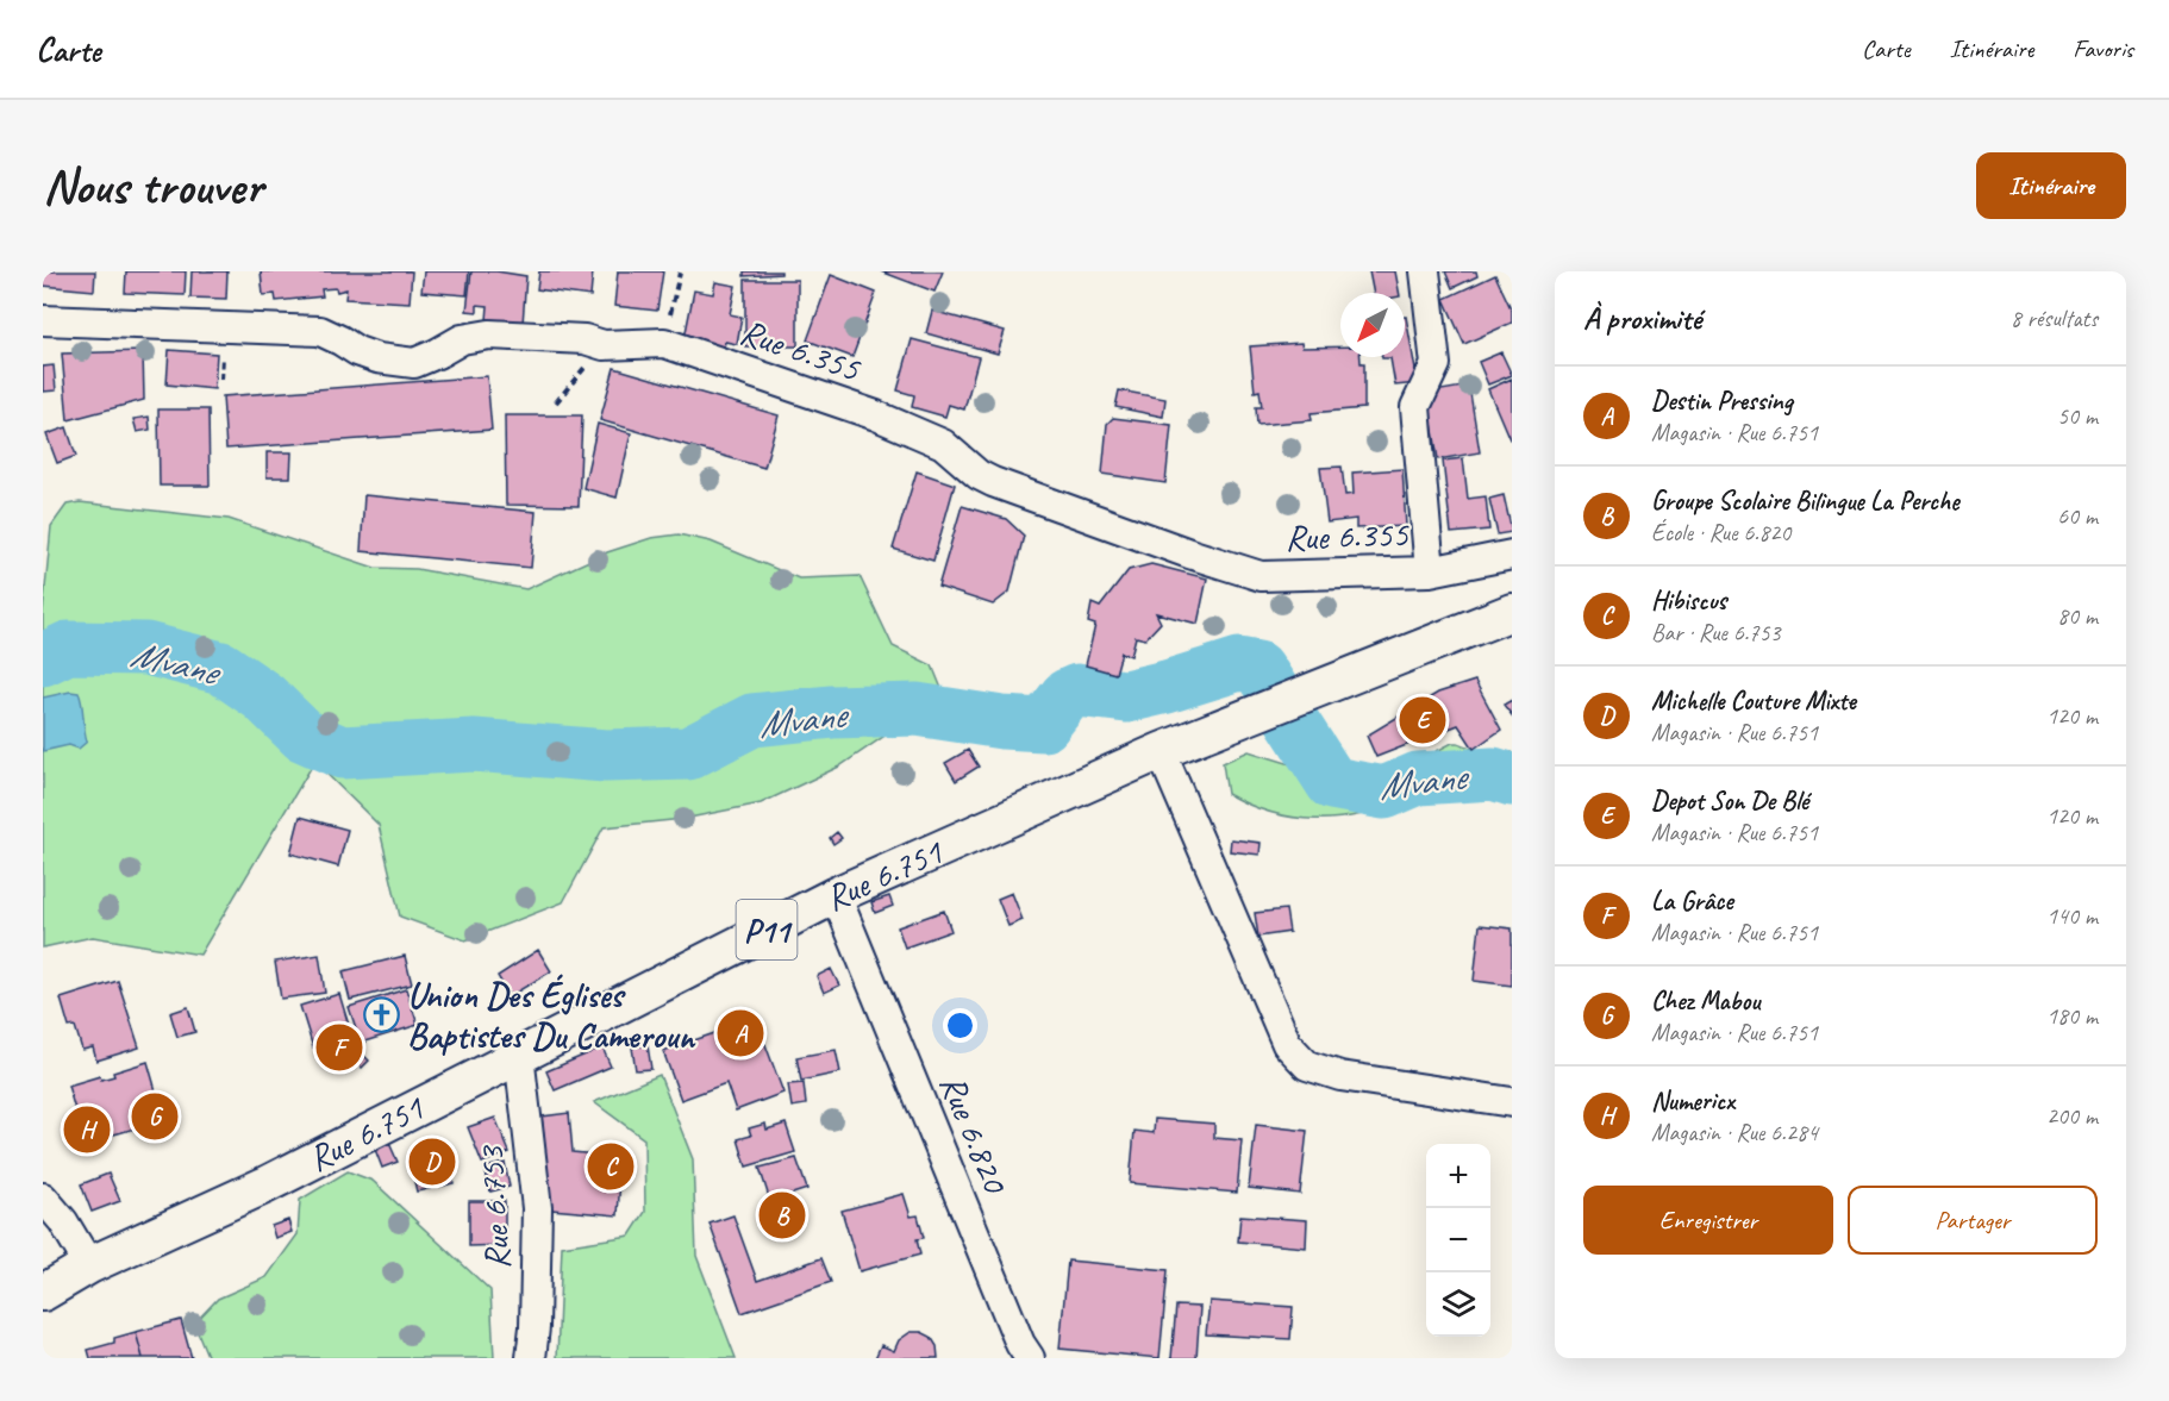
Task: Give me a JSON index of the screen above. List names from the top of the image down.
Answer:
{
  "streets": {
    "main road": ["Rue 6.751", "P11"],
    "street": ["Rue 6.355", "Rue 6.820", "Rue 6.753"]
  },
  "crossings": [
    ["Rue 6.751", "Rue 6.820"],
    ["Rue 6.751", "Rue 6.753"]
  ],
  "water": ["Mvane"],
  "places": {
    "church": ["Union Des Églises Baptistes Du Cameroun"]
  },
  "north": "bottom left",
  "page": {
    "header": "Carte",
    "nav": ["Carte", "Itinéraire", "Favoris"],
    "buttons": [
      "Itinéraire",
      ["Enregistrer", "Partager"]
    ],
    "title": "Nous trouver",
    "heading": ["À proximité", "8 résultats"],
    "list": [
      {
        "mark": "A",
        "name": "Destin Pressing",
        "note": "Magasin · Rue 6.751",
        "value": "50 m"
      },
      {
        "mark": "B",
        "name": "Groupe Scolaire Bilingue La Perche",
        "note": "École · Rue 6.820",
        "value": "60 m"
      },
      {
        "mark": "C",
        "name": "Hibiscus",
        "note": "Bar · Rue 6.753",
        "value": "80 m"
      },
      {
        "mark": "D",
        "name": "Michelle Couture Mixte",
        "note": "Magasin · Rue 6.751",
        "value": "120 m"
      },
      {
        "mark": "E",
        "name": "Depot Son De Blé",
        "note": "Magasin · Rue 6.751",
        "value": "120 m"
      },
      {
        "mark": "F",
        "name": "La Grâce",
        "note": "Magasin · Rue 6.751",
        "value": "140 m"
      },
      {
        "mark": "G",
        "name": "Chez Mabou",
        "note": "Magasin · Rue 6.751",
        "value": "180 m"
      },
      {
        "mark": "H",
        "name": "Numericx",
        "note": "Magasin · Rue 6.284",
        "value": "200 m"
      }
    ],
    "pins": [
      "E",
      "A",
      "F",
      "G",
      "H",
      "D",
      "C",
      "B"
    ],
    "map_buttons": ["+", "−"]
  }
}
